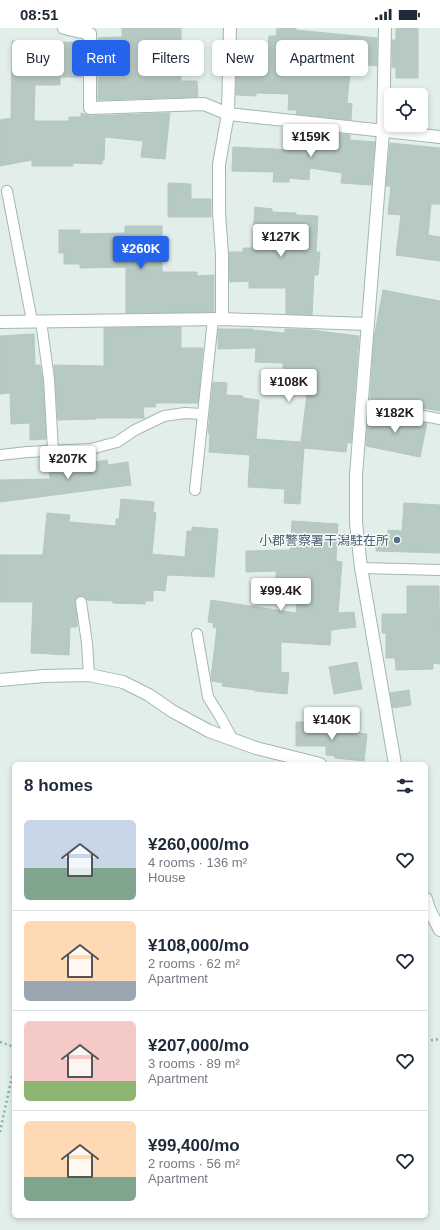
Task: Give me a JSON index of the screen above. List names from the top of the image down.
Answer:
{
  "places": ["小郡警察署干潟駐在所"],
  "page": {
    "status": "08:51",
    "chip": [
      "Buy",
      "Rent",
      "Filters",
      "New",
      "Apartment"
    ],
    "price": [
      "¥159K",
      "¥127K",
      "¥260K",
      "¥108K",
      "¥182K",
      "¥207K",
      "¥99.4K",
      "¥140K"
    ],
    "heading": "8 homes",
    "list": [
      {
        "name": "¥260,000/mo",
        "note": "4 rooms · 136 m² · House"
      },
      {
        "name": "¥108,000/mo",
        "note": "2 rooms · 62 m² · Apartment"
      },
      {
        "name": "¥207,000/mo",
        "note": "3 rooms · 89 m² · Apartment"
      },
      {
        "name": "¥99,400/mo",
        "note": "2 rooms · 56 m² · Apartment"
      }
    ]
  }
}
